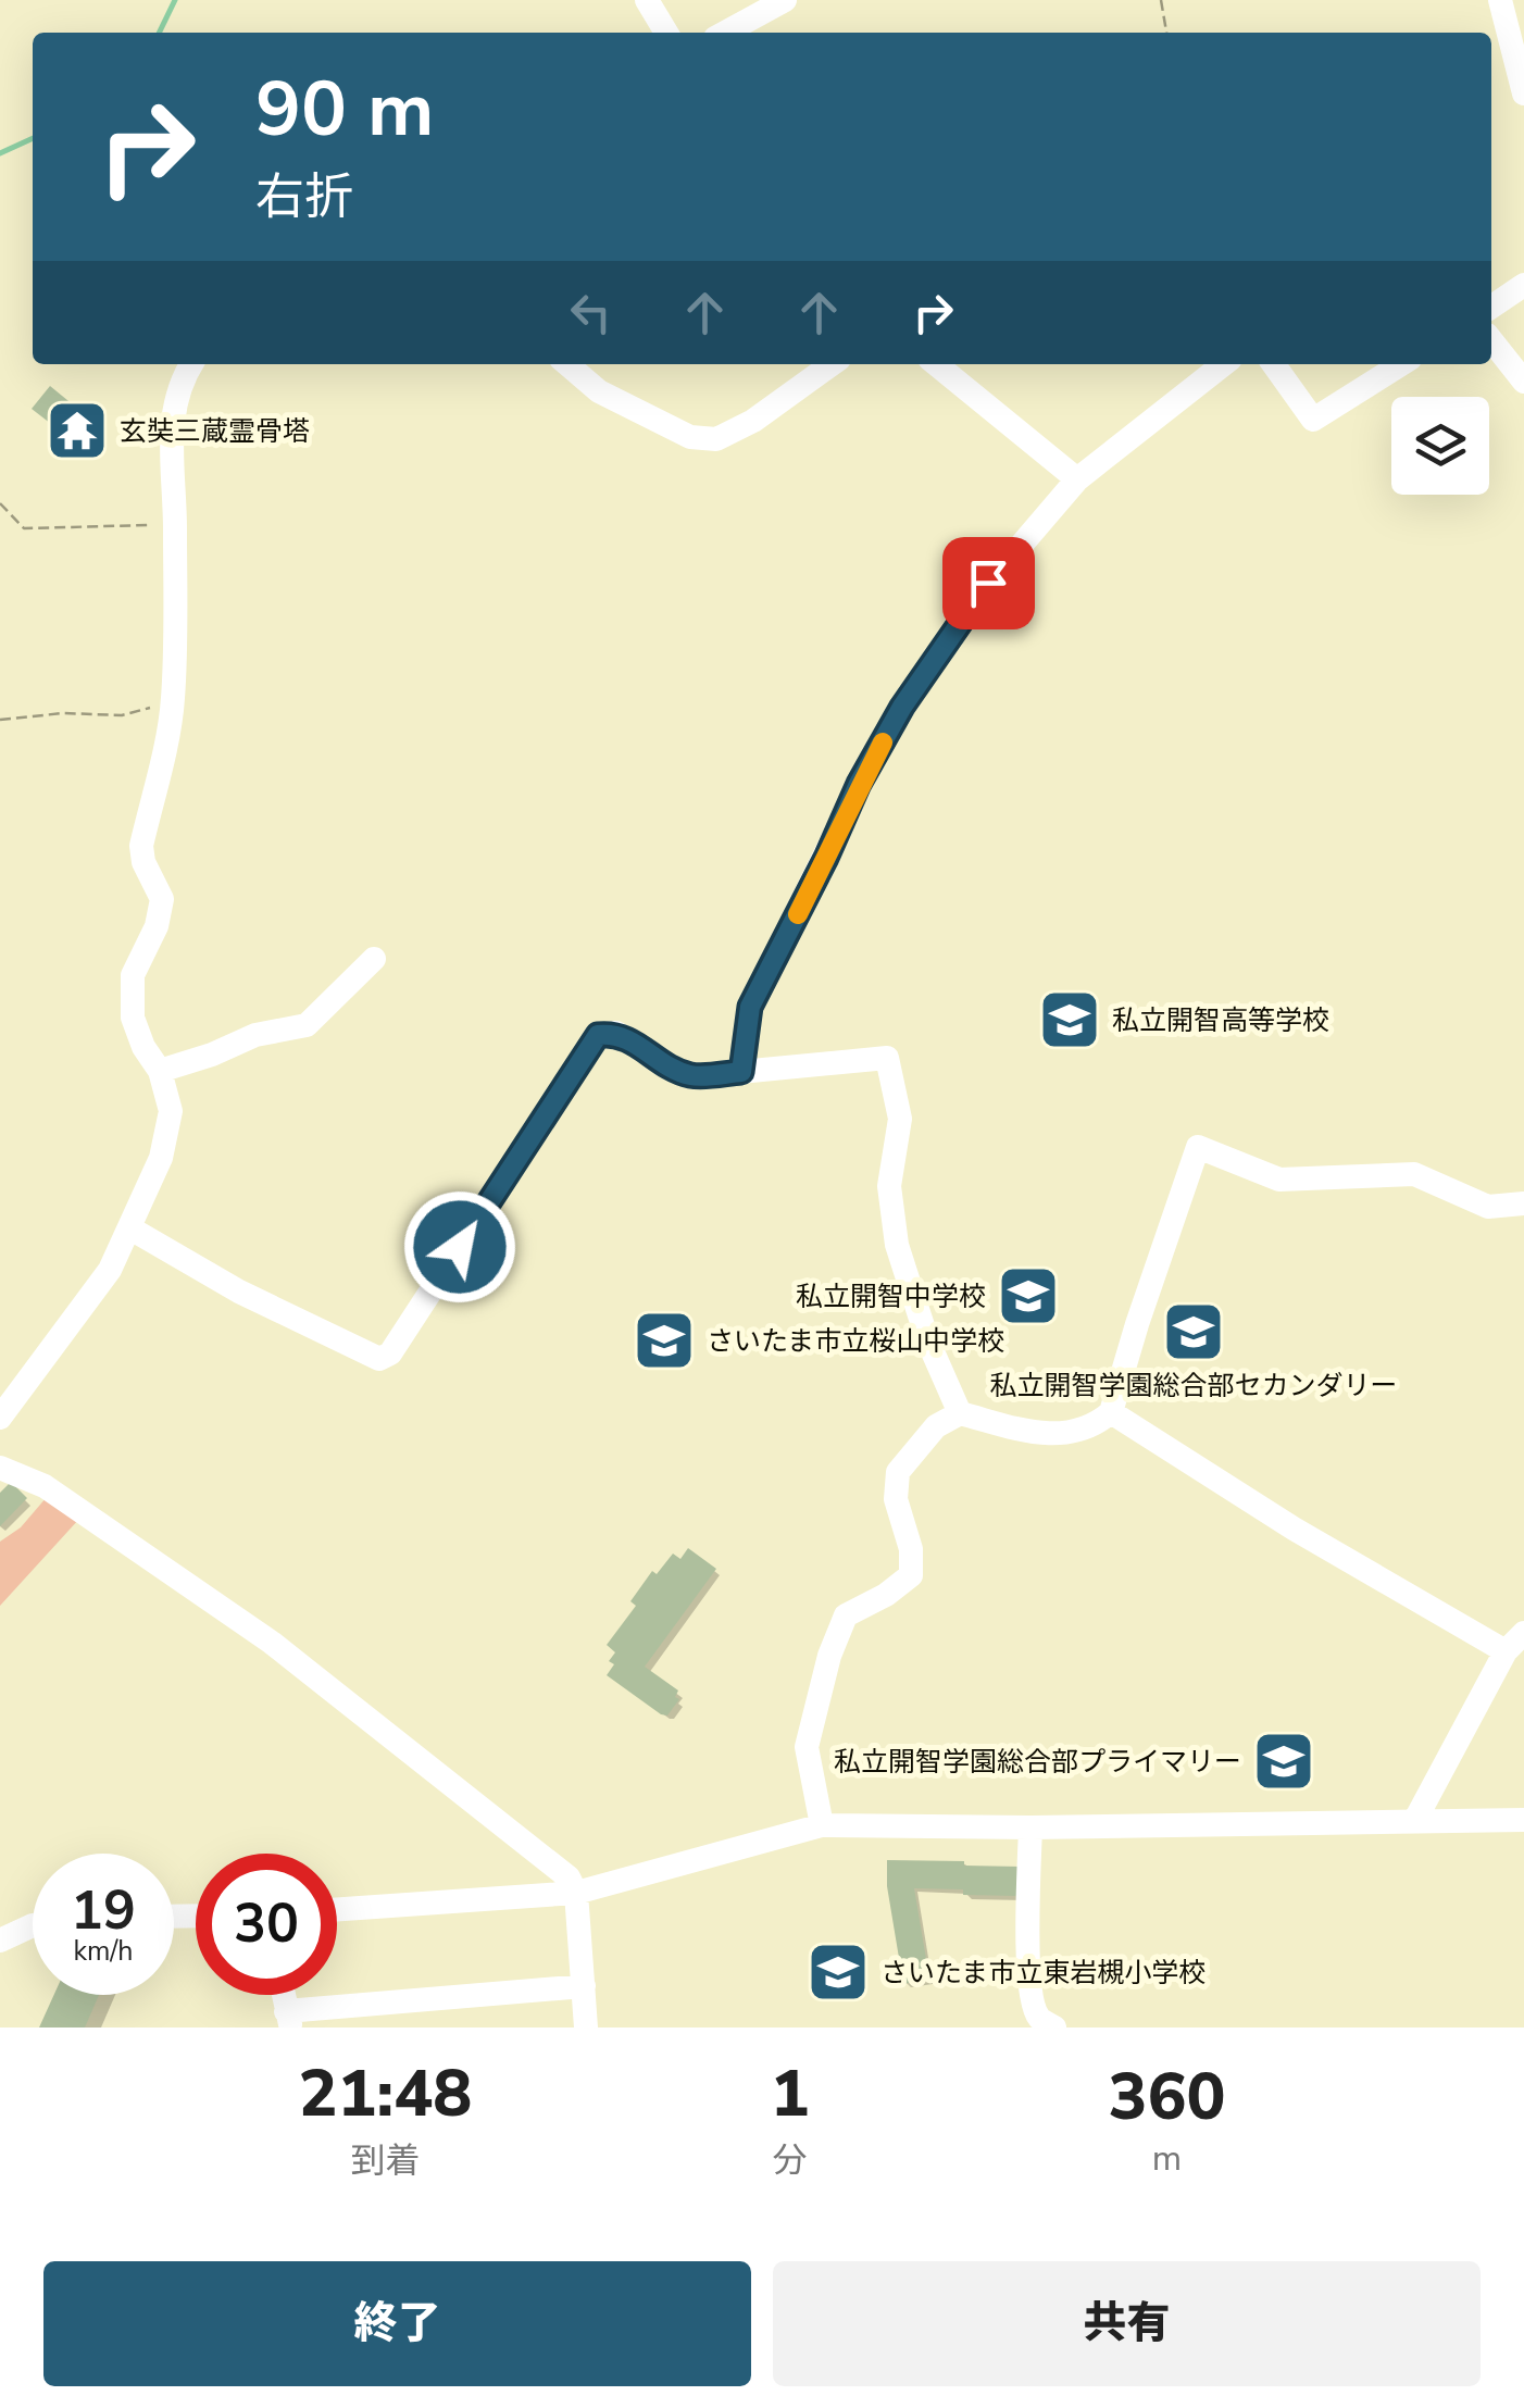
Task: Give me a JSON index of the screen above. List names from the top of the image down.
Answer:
{
  "places": {
    "temple": ["玄奘三蔵霊骨塔"],
    "school or university": [
      "私立開智高等学校",
      "私立開智中学校",
      "私立開智学園総合部セカンダリー",
      "さいたま市立桜山中学校",
      "私立開智学園総合部プライマリー",
      "さいたま市立東岩槻小学校"
    ]
  },
  "page": {
    "turn": ["90 m", "右折"],
    "speed": "19 km/h",
    "limit": "30",
    "eta": [
      "21:48",
      "到着",
      "1",
      "分",
      "360",
      "m"
    ],
    "buttons": ["終了", "共有"]
  }
}
